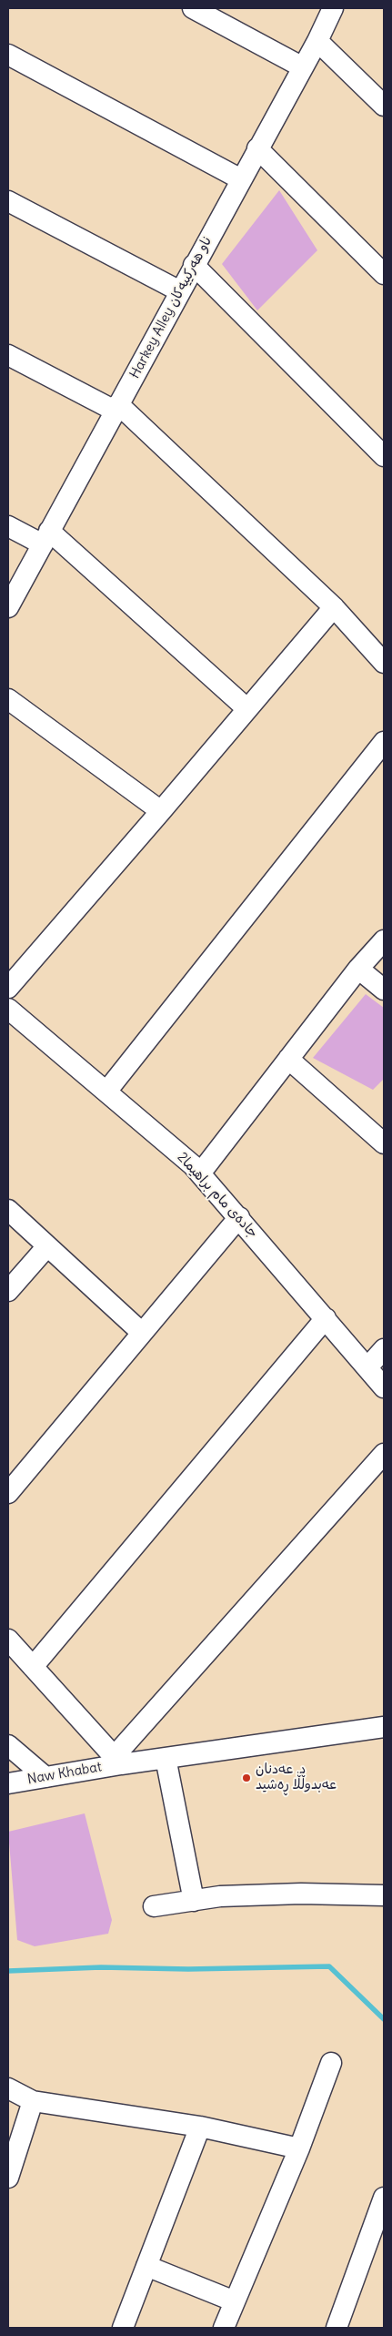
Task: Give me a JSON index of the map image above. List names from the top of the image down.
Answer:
{
  "streets": {
    "street": ["Harkey Alley ناو هەركييەكان", "جادەی مام براهیما2", "Naw Khabat"]
  },
  "places": ["د. عەدنان عەبدوڵڵا ڕەشید"]
}
